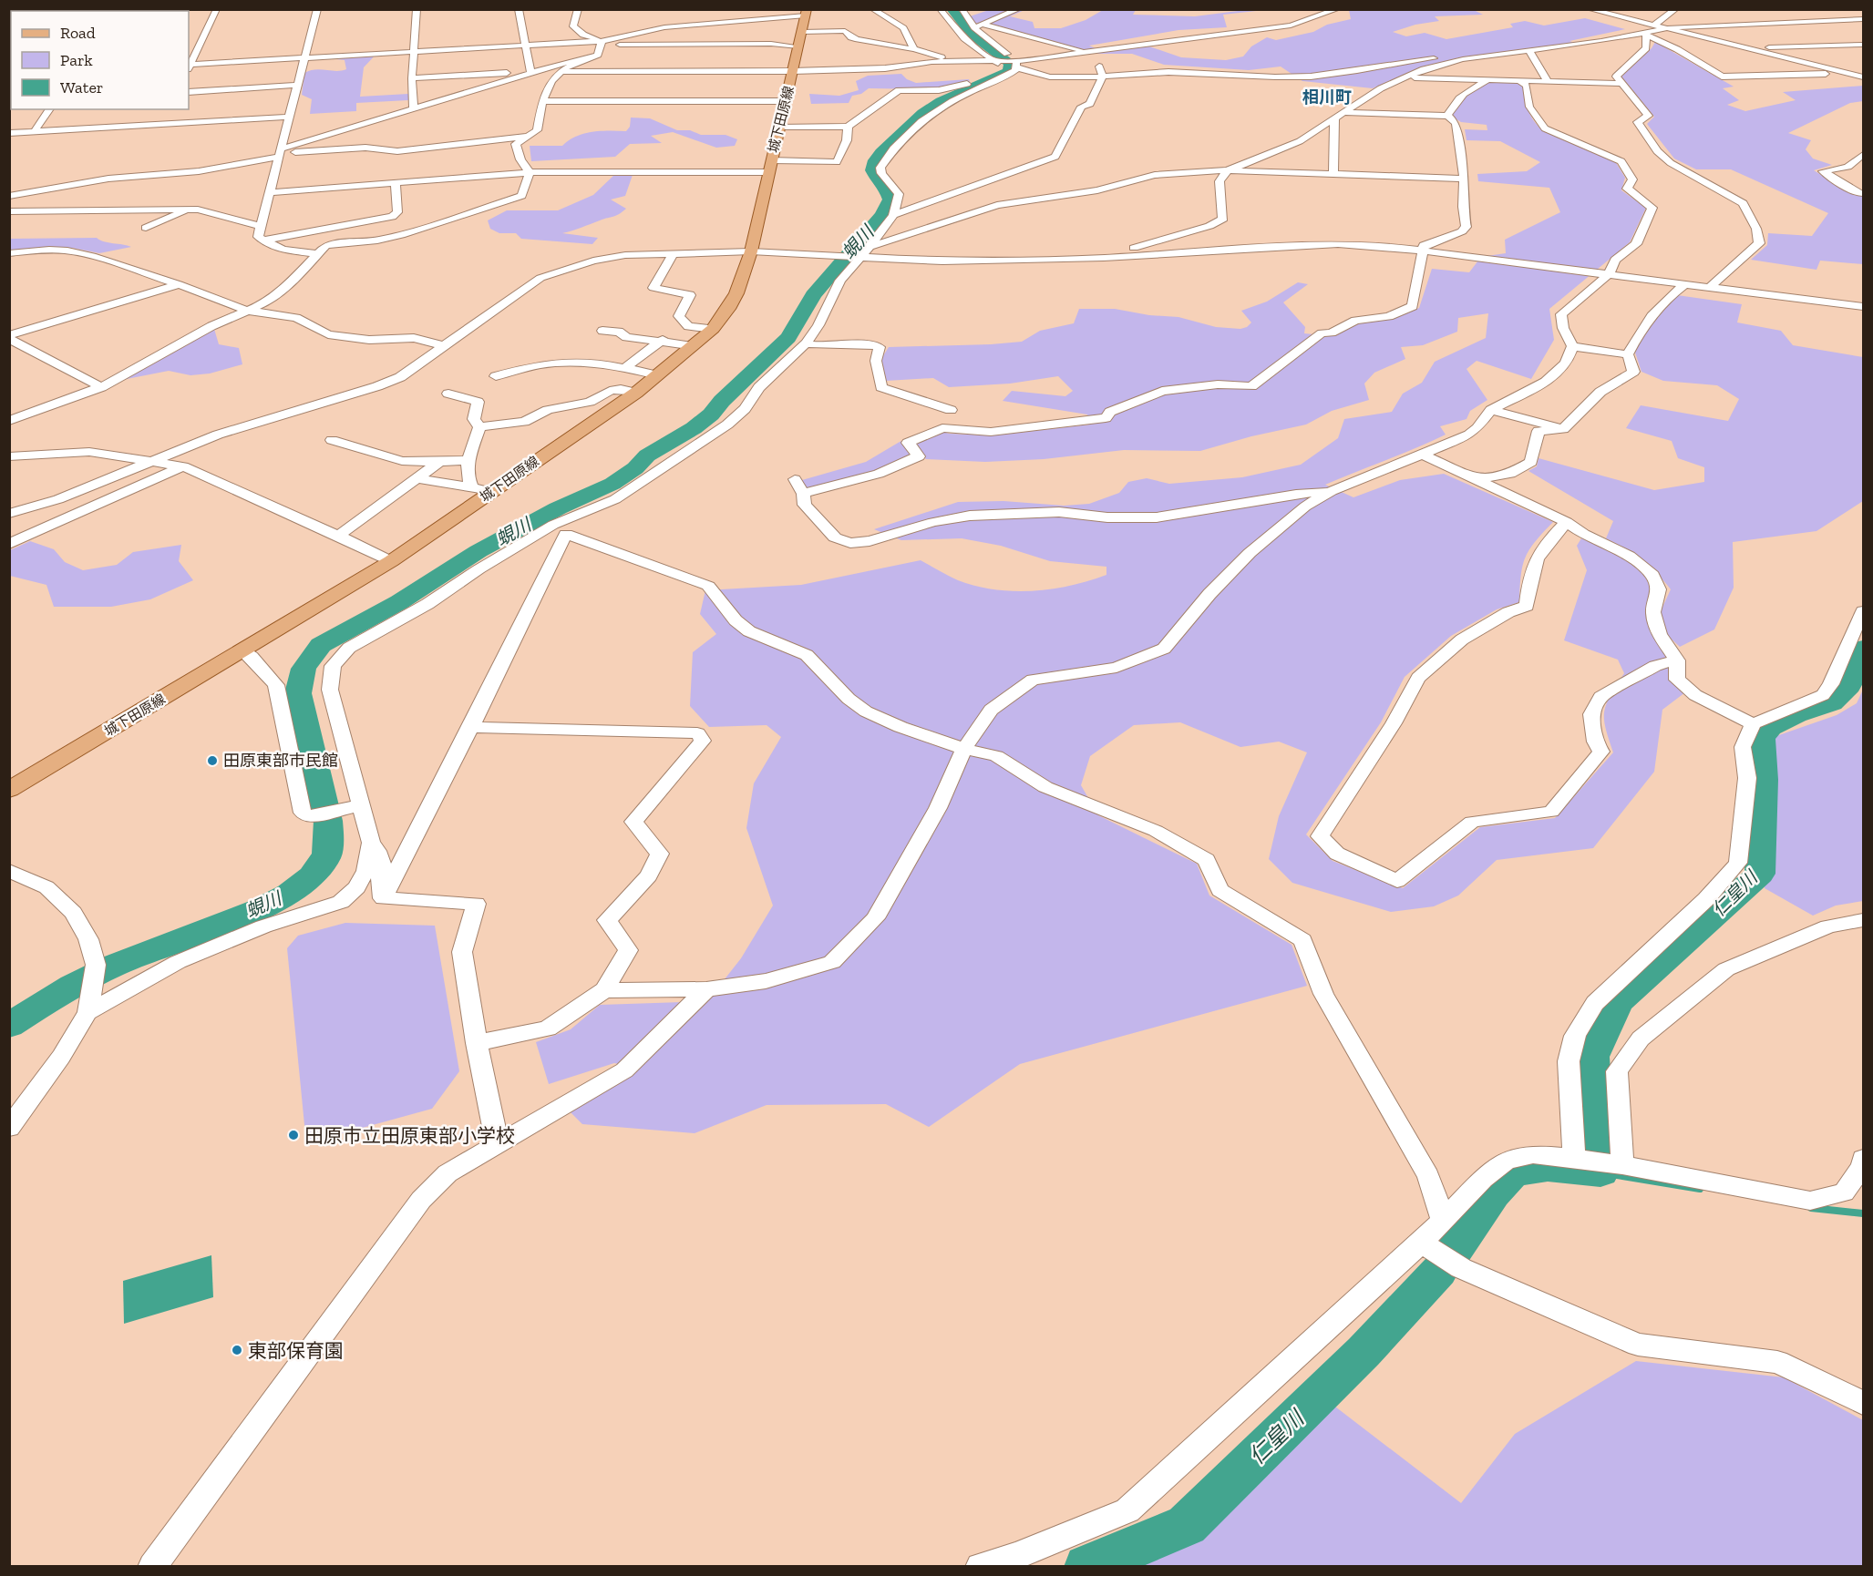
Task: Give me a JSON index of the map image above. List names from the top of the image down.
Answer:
{
  "streets": {
    "main road": ["城下田原線"]
  },
  "districts": ["相川町"],
  "water": ["蜆川", "仁皇川"],
  "places": ["田原東部市民館", "田原市立田原東部小学校", "東部保育園"],
  "legend": ["Road", "Park", "Water"]
}
